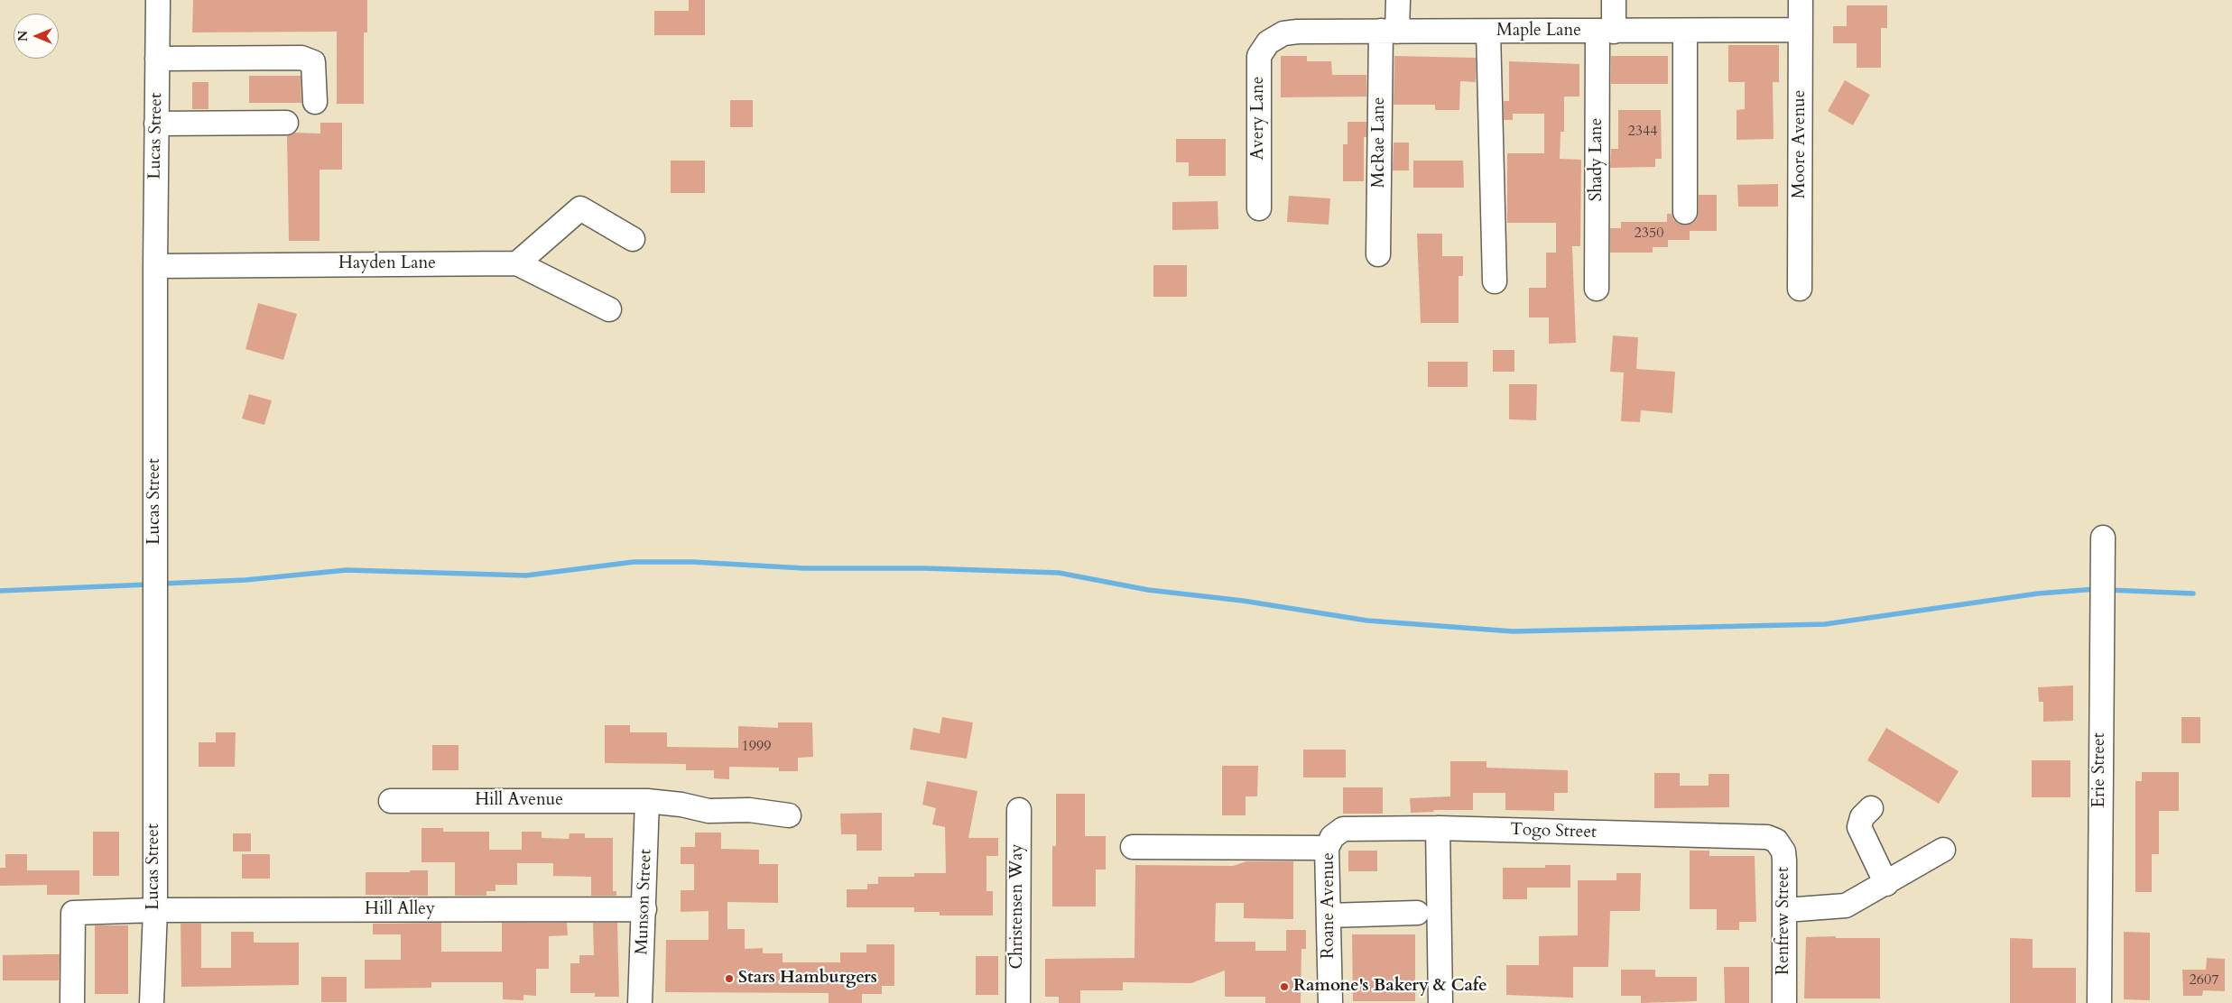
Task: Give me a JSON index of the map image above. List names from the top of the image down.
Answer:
{
  "streets": {
    "street": [
      "Maple Lane",
      "Avery Lane",
      "Lucas Street",
      "McRae Lane",
      "Moore Avenue",
      "Shady Lane",
      "Hayden Lane",
      "Erie Street",
      "Hill Avenue",
      "Togo Street",
      "Munson Street",
      "Roane Avenue",
      "Christensen Way",
      "Hill Alley",
      "Renfrew Street"
    ]
  },
  "crossings": [
    ["Maple Lane", "Avery Lane"],
    ["Maple Lane", "McRae Lane"],
    ["Maple Lane", "Moore Avenue"],
    ["Maple Lane", "Shady Lane"],
    ["Lucas Street", "Hayden Lane"],
    ["Lucas Street", "Hill Alley"],
    ["Hill Avenue", "Munson Street"],
    ["Togo Street", "Roane Avenue"],
    ["Togo Street", "Renfrew Street"],
    ["Munson Street", "Hill Alley"]
  ],
  "places": ["Stars Hamburgers", "Ramone's Bakery & Cafe"],
  "house_numbers": [
    "2344",
    "2350",
    "1999",
    "2607"
  ],
  "north": "left"
}
